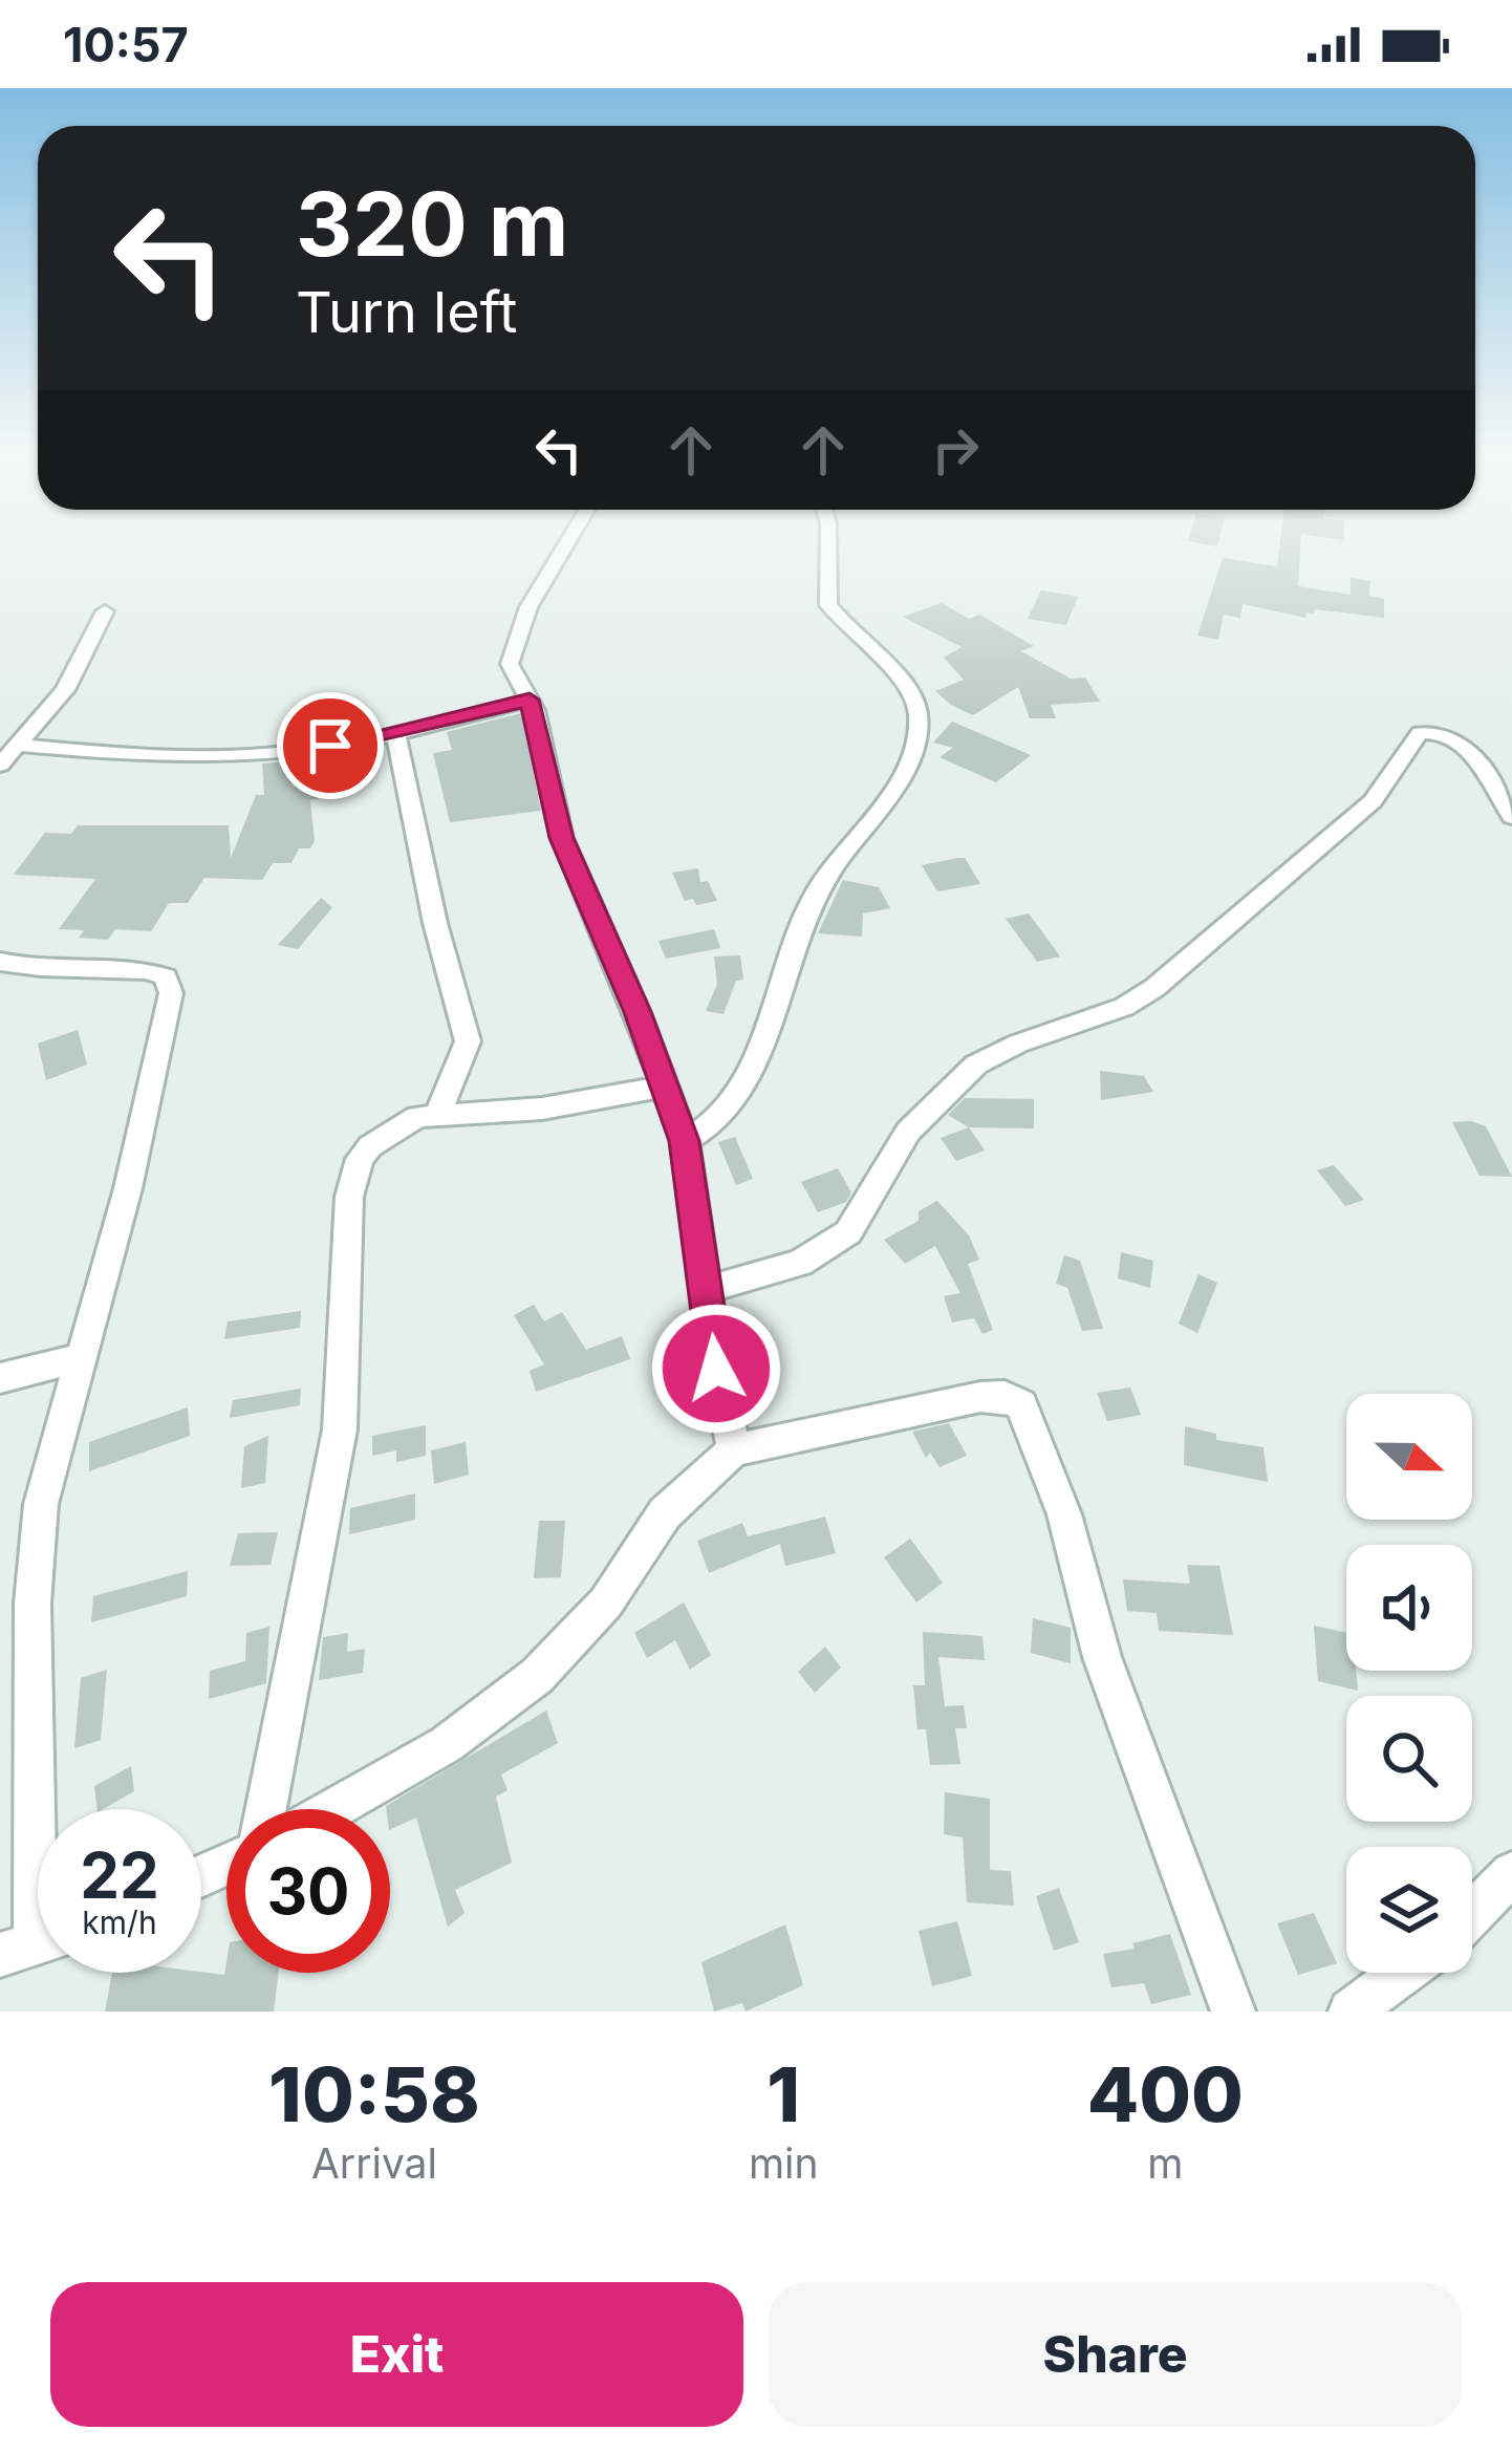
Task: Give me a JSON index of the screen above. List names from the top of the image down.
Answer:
{
  "north": "right",
  "page": {
    "status": "10:57",
    "turn": ["320 m", "Turn left"],
    "speed": "22 km/h",
    "limit": "30",
    "eta": [
      "10:58",
      "Arrival",
      "1",
      "min",
      "400",
      "m"
    ],
    "buttons": ["Exit", "Share"]
  }
}
